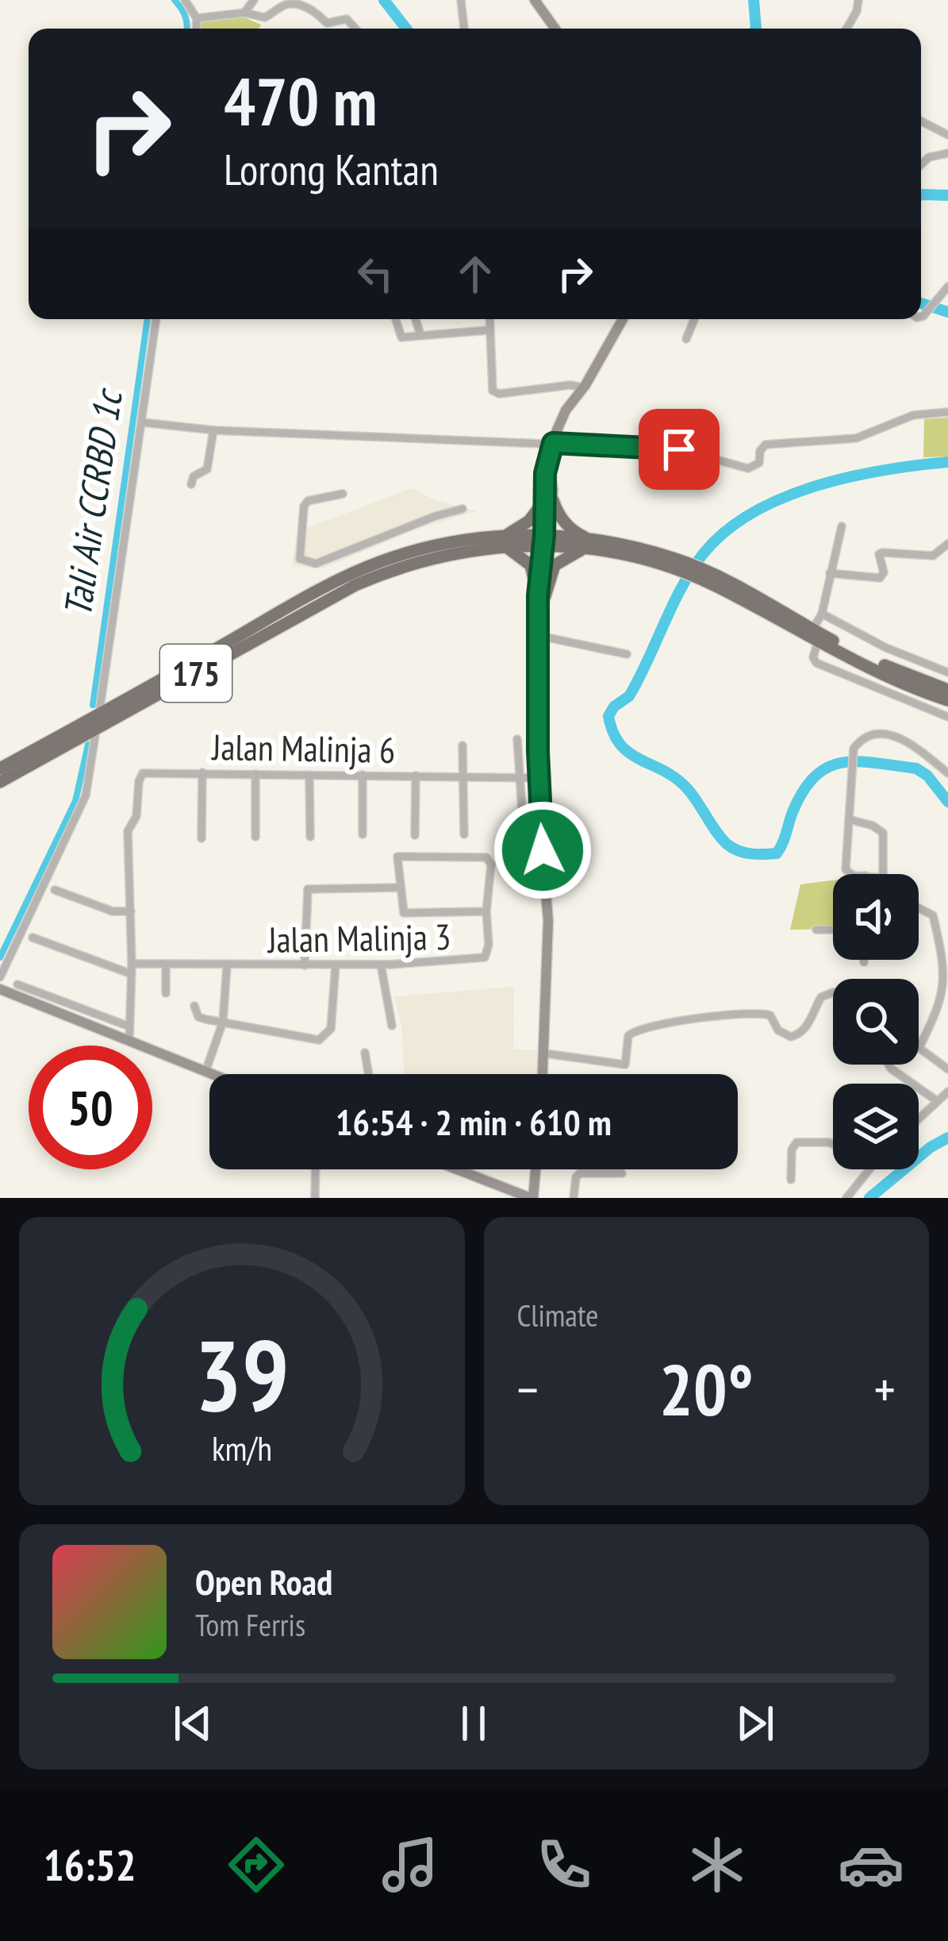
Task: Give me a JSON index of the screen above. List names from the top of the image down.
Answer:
{
  "streets": {
    "highway": ["175"],
    "street": ["Jalan Malinja 6", "Jalan Malinja 3"]
  },
  "water": ["Tali Air CCRBD 1c"],
  "page": {
    "turn": ["470 m", "Lorong Kantan"],
    "limit": "50",
    "trip": "16:54 · 2 min · 610 m",
    "tile": "Climate",
    "heat": ["−", "20°", "+"],
    "song": ["Open Road", "Tom Ferris"],
    "tabs": "16:52",
    "gauge": ["39", "km/h"]
  }
}
